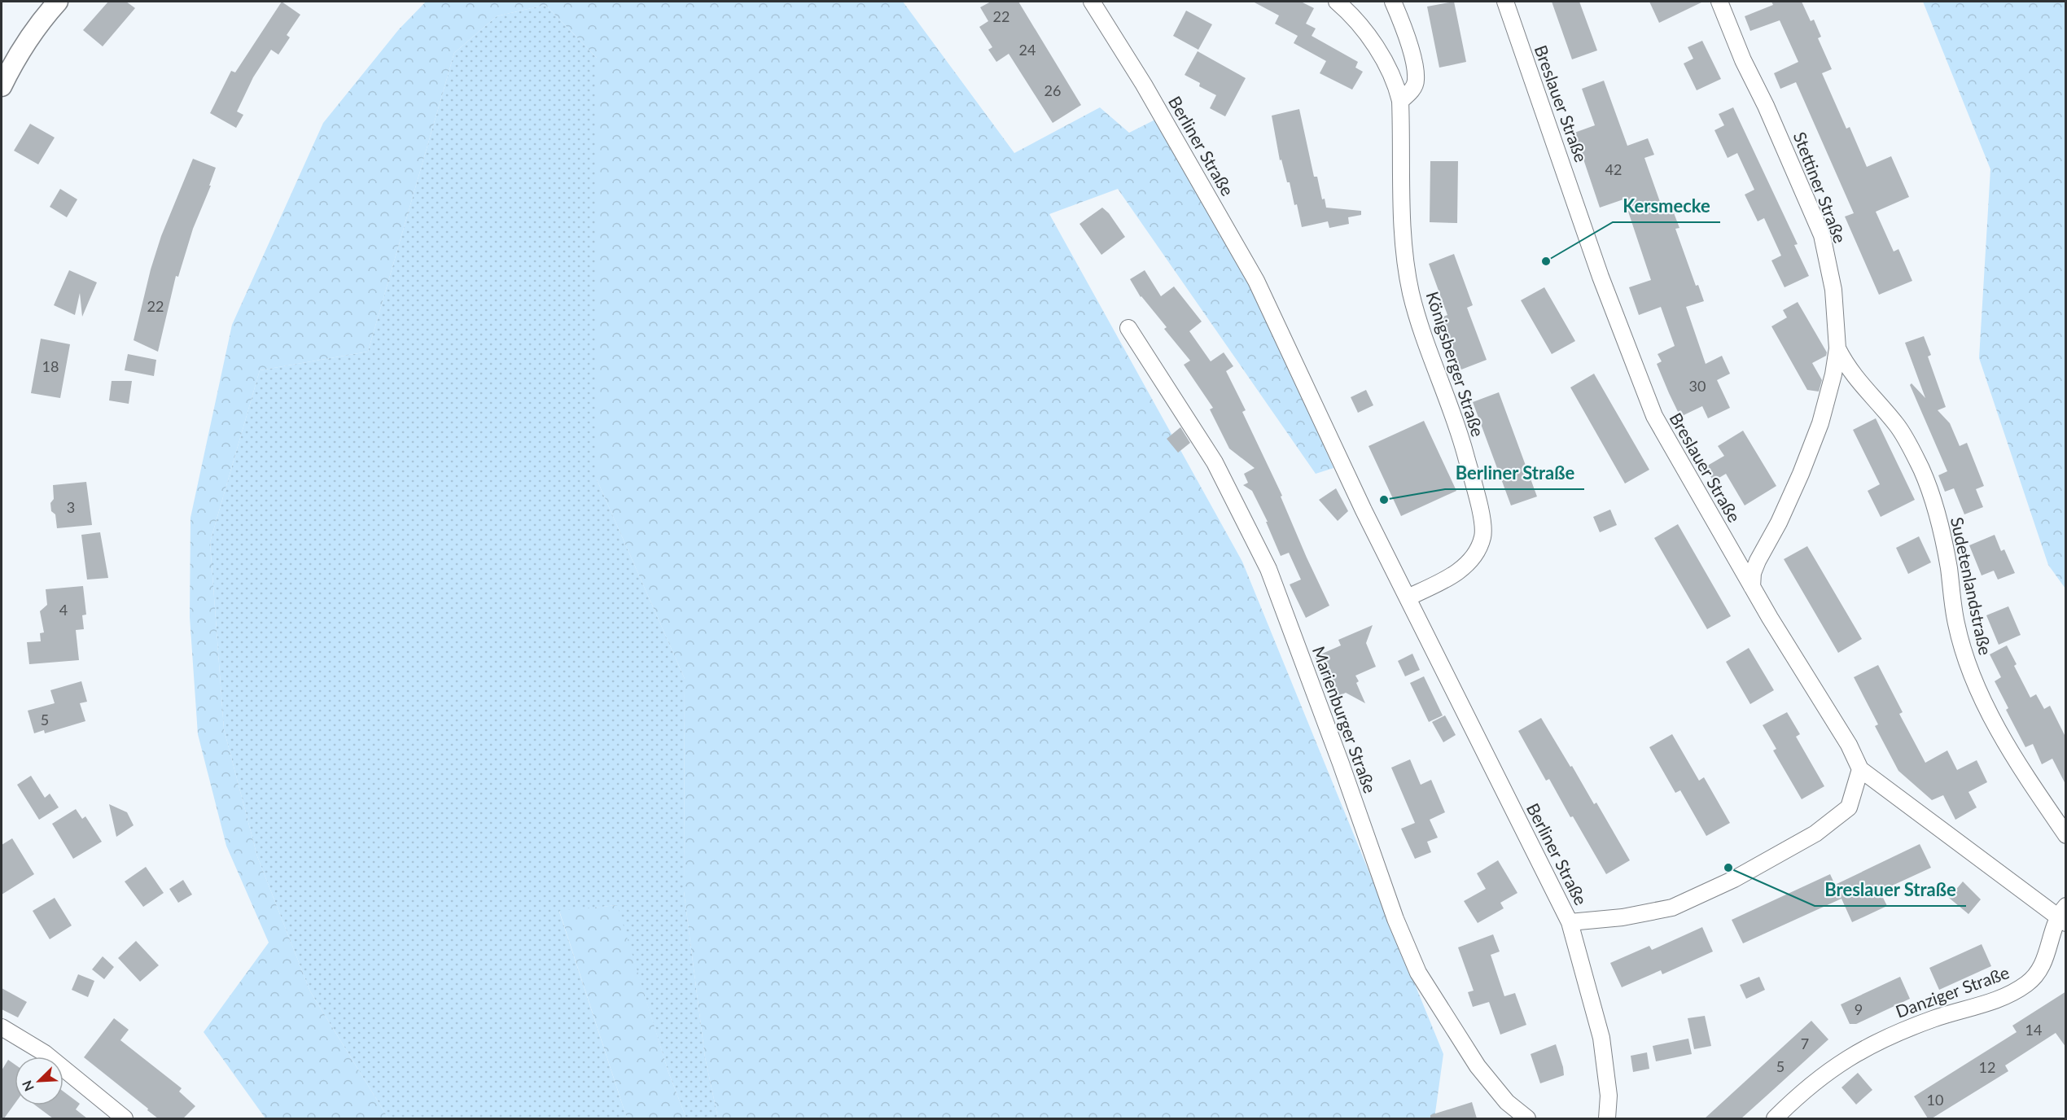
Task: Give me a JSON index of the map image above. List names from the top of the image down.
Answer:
{
  "streets": {
    "street": [
      "Breslauer Straße",
      "Berliner Straße",
      "Stettiner Straße",
      "Königsberger Straße",
      "Sudetenlandstraße",
      "Marienburger Straße",
      "Danziger Straße"
    ]
  },
  "crossings": [
    ["Breslauer Straße", "Stettiner Straße"],
    ["Breslauer Straße", "Danziger Straße"],
    ["Berliner Straße", "Königsberger Straße"],
    ["Stettiner Straße", "Sudetenlandstraße"]
  ],
  "places": ["Kersmecke", "Berliner Straße", "Breslauer Straße"],
  "house_numbers": [
    "22",
    "24",
    "26",
    "42",
    "22",
    "18",
    "30",
    "3",
    "4",
    "5",
    "9",
    "14",
    "7",
    "5",
    "12",
    "10"
  ],
  "north": "bottom left"
}
